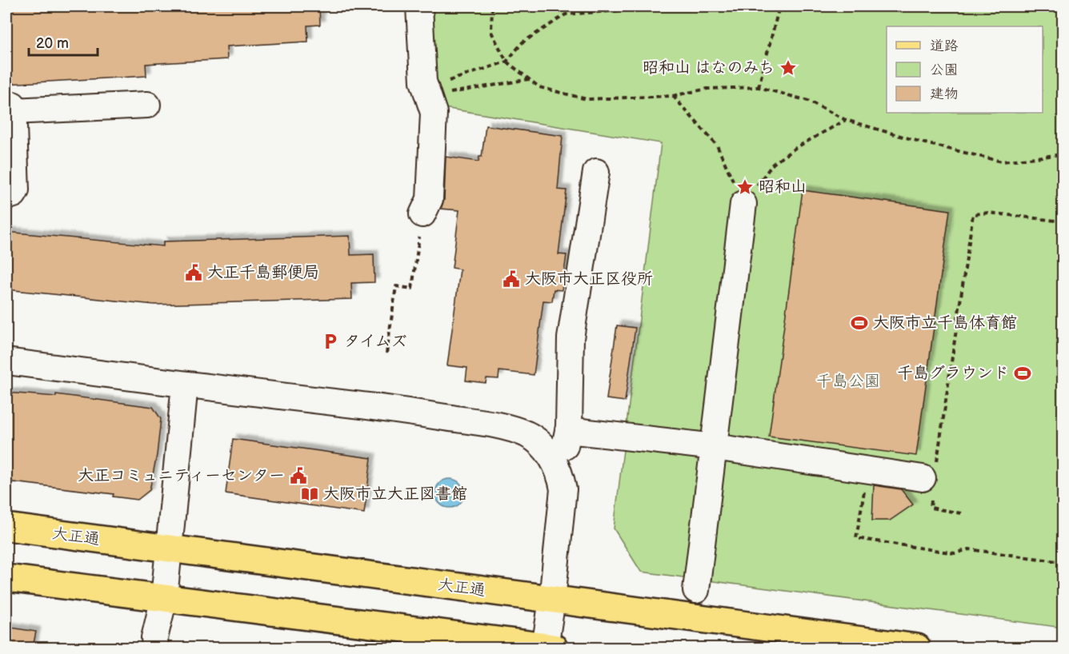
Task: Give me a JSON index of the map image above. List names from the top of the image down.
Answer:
{
  "streets": {
    "main road": ["大正通"]
  },
  "parks": ["千島公園"],
  "places": {
    "place": ["昭和山 はなのみち", "昭和山"],
    "public building": ["大正千島郵便局", "大阪市大正区役所", "大正コミュニティーセンター"],
    "sports": ["大阪市立千島体育館", "千島グラウンド"],
    "parking": ["タイムズ"],
    "library": ["大阪市立大正図書館"]
  },
  "legend": ["道路", "公園", "建物"],
  "scale_bar": "20 m"
}
